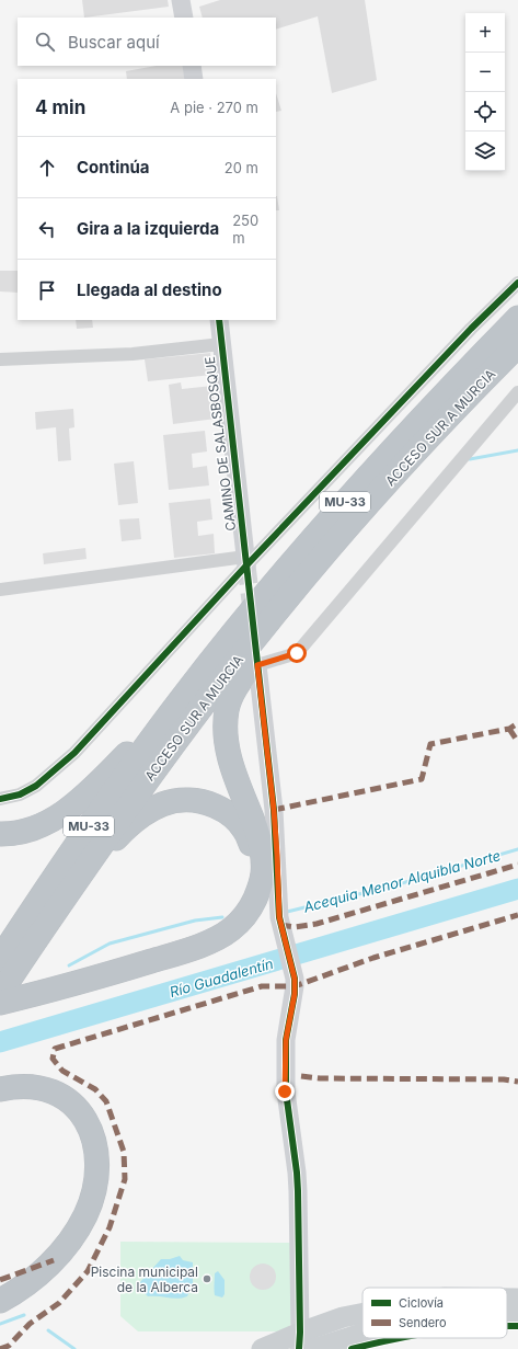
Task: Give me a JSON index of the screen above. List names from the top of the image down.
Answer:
{
  "streets": {
    "highway": ["ACCESO SUR A MURCIA", "MU-33"],
    "street": ["CAMINO DE SALASBOSQUE"]
  },
  "water": ["Acequia Menor Alquibla Norte", "Río Guadalentín"],
  "places": ["Piscina municipal de la Alberca"],
  "legend": ["Ciclovía", "Sendero"],
  "page": {
    "map_buttons": ["+", "−"],
    "search": "Buscar aquí",
    "heading": ["4 min", "A pie · 270 m"],
    "list": [
      ["Continúa", "20 m"],
      ["Gira a la izquierda", "250 m"],
      "Llegada al destino"
    ]
  }
}
